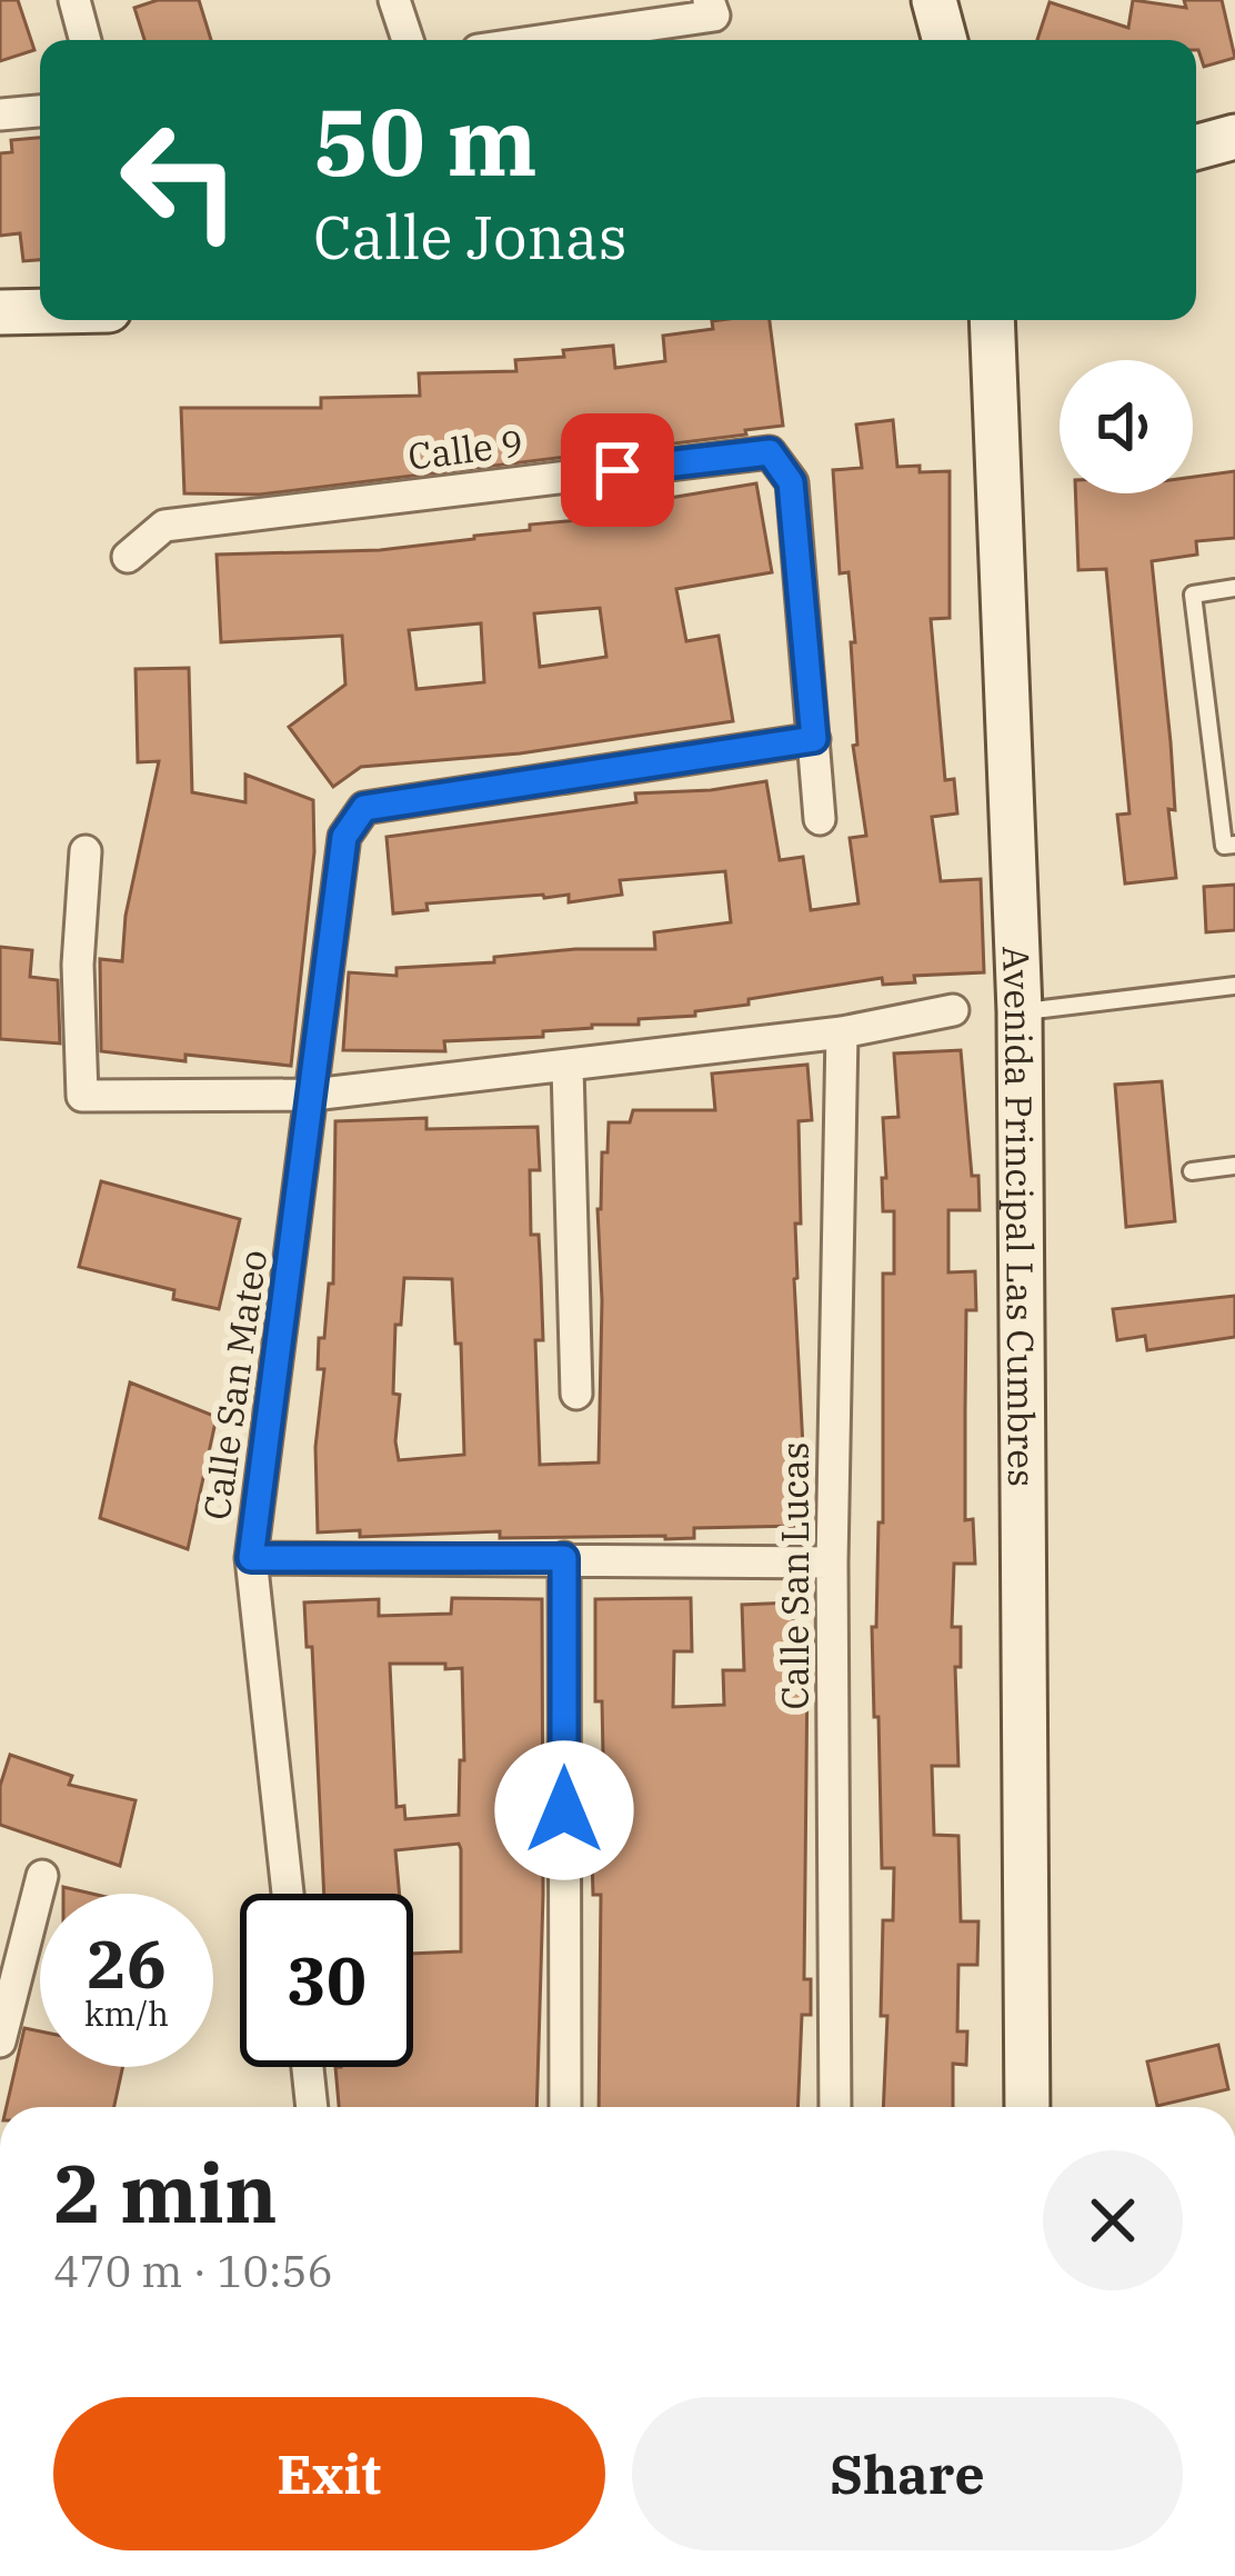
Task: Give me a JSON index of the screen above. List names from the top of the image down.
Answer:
{
  "streets": {
    "street": [
      "Calle 9",
      "Avenida Principal Las Cumbres",
      "Calle San Mateo",
      "Calle San Lucas"
    ]
  },
  "crossings": [
    ["Calle 9", "Calle San Mateo"]
  ],
  "page": {
    "turn": ["50 m", "Calle Jonas"],
    "speed": "26 km/h",
    "limit": "30",
    "heading": ["2 min", "470 m · 10:56"],
    "buttons": ["Exit", "Share"]
  }
}
